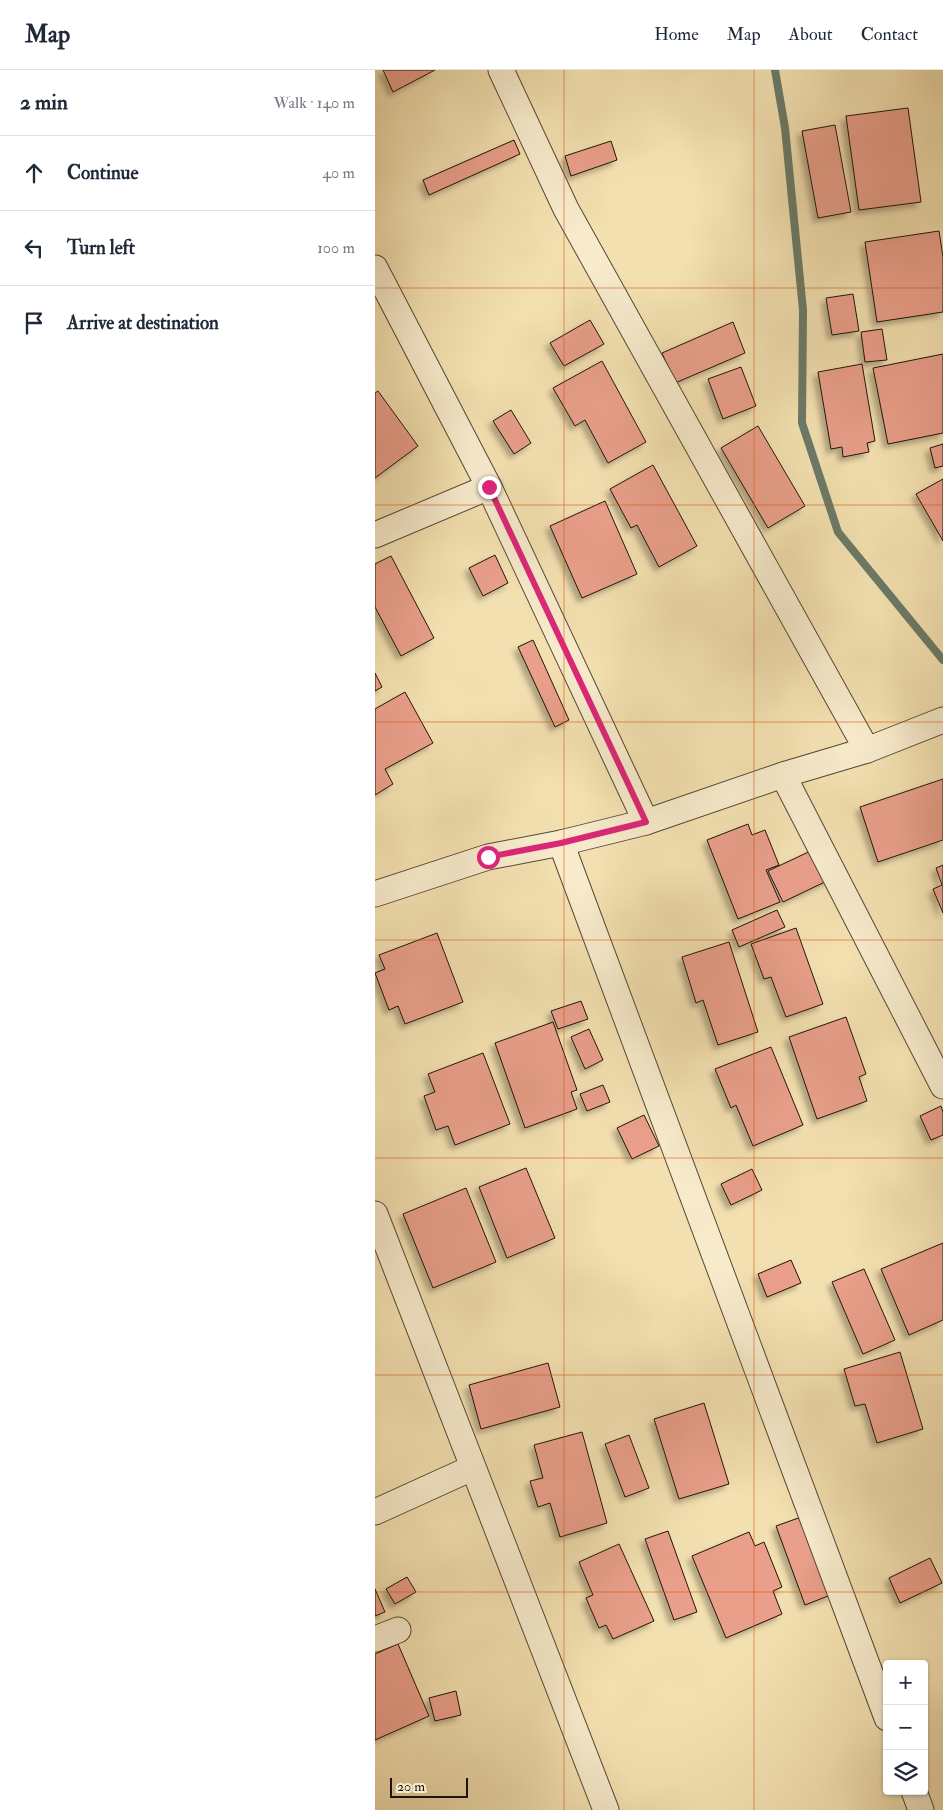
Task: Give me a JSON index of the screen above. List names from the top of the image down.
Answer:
{
  "scale_bar": "20 m",
  "page": {
    "header": "Map",
    "nav": [
      "Home",
      "Map",
      "About",
      "Contact"
    ],
    "heading": ["2 min", "Walk · 140 m"],
    "list": [
      ["Continue", "40 m"],
      ["Turn left", "100 m"],
      "Arrive at destination"
    ],
    "map_buttons": ["+", "−"],
    "scale": "20 m"
  }
}
